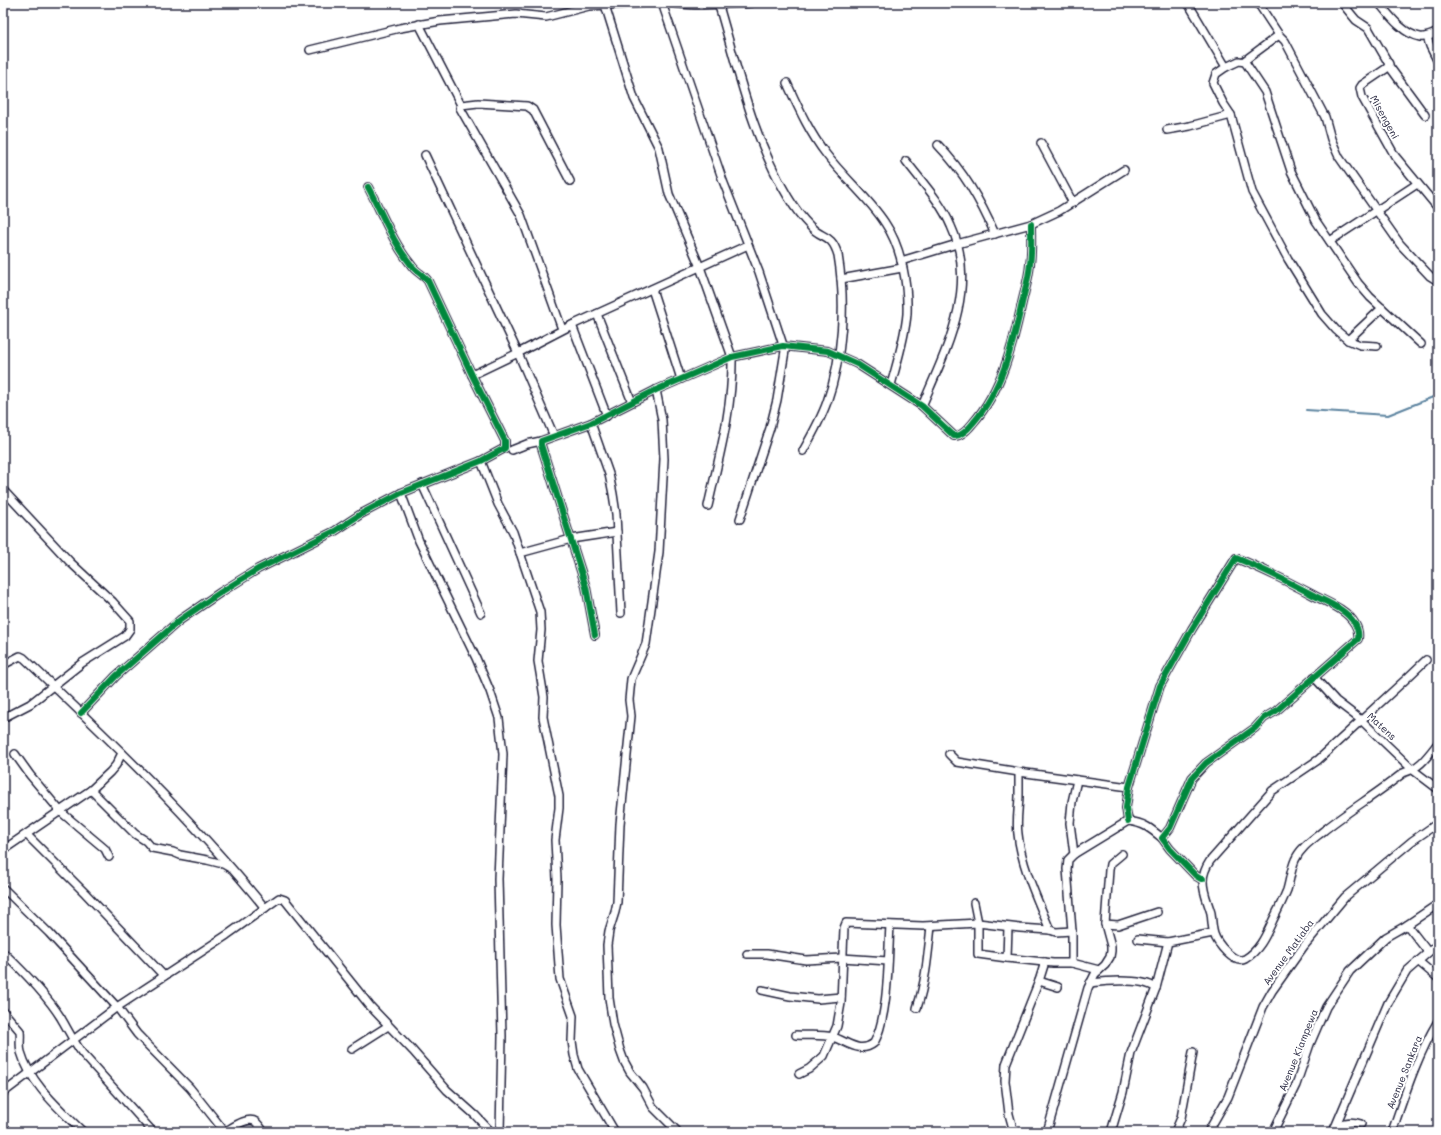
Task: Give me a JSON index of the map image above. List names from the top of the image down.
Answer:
{
  "streets": {
    "street": [
      "Misengeni",
      "Matens",
      "Avenue Matiaba",
      "Avenue Kiampewa",
      "Avenue Sankara"
    ]
  }
}
